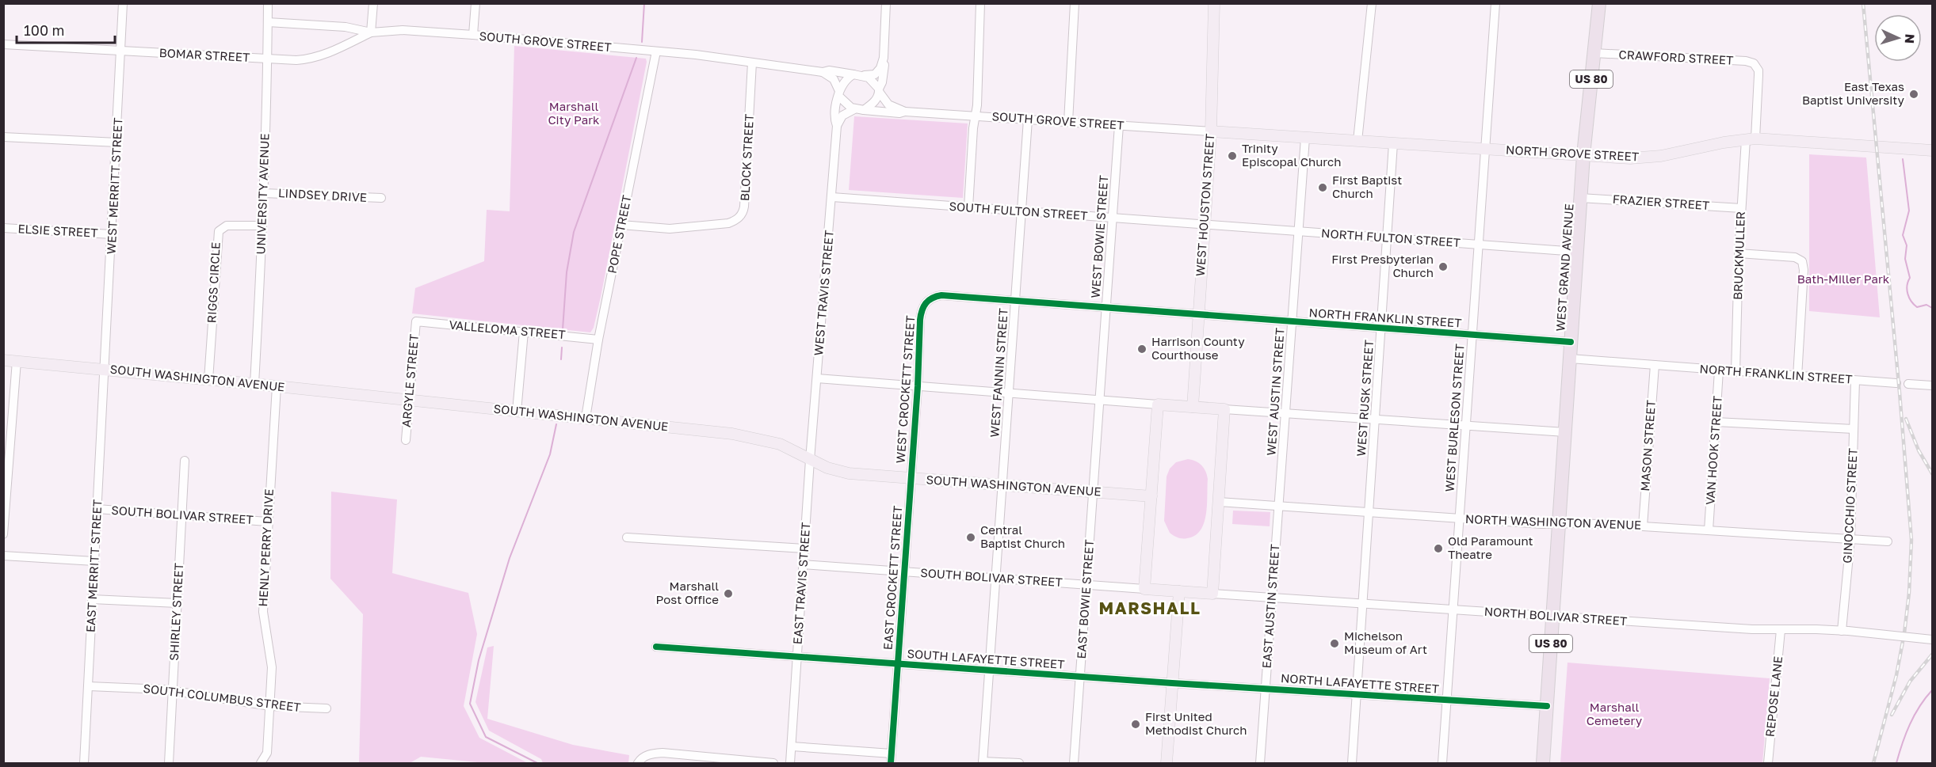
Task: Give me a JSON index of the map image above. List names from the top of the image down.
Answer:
{
  "streets": {
    "highway": ["US 80", "WEST GRAND AVENUE"],
    "main road": [
      "NORTH GROVE STREET",
      "WEST HOUSTON STREET",
      "SOUTH WASHINGTON AVENUE",
      "SOUTH BOLIVAR STREET",
      "NORTH BOLIVAR STREET"
    ],
    "street": [
      "SOUTH GROVE STREET",
      "BOMAR STREET",
      "CRAWFORD STREET",
      "BLOCK STREET",
      "WEST MERRITT STREET",
      "UNIVERSITY AVENUE",
      "LINDSEY DRIVE",
      "FRAZIER STREET",
      "SOUTH FULTON STREET",
      "ELSIE STREET",
      "POPE STREET",
      "WEST BOWIE STREET",
      "NORTH FULTON STREET",
      "BRUCKMULLER",
      "RIGGS CIRCLE",
      "WEST TRAVIS STREET",
      "NORTH FRANKLIN STREET",
      "VALLELOMA STREET",
      "WEST FANNIN STREET",
      "ARGYLE STREET",
      "WEST CROCKETT STREET",
      "WEST AUSTIN STREET",
      "WEST RUSK STREET",
      "WEST BURLESON STREET",
      "MASON STREET",
      "VAN HOOK STREET",
      "GINOCCHIO STREET",
      "NORTH WASHINGTON AVENUE",
      "HENLY PERRY DRIVE",
      "EAST MERRITT STREET",
      "EAST CROCKETT STREET",
      "EAST TRAVIS STREET",
      "EAST BOWIE STREET",
      "EAST AUSTIN STREET",
      "SHIRLEY STREET",
      "SOUTH LAFAYETTE STREET",
      "NORTH LAFAYETTE STREET",
      "REPOSE LANE",
      "SOUTH COLUMBUS STREET"
    ]
  },
  "crossings": [
    ["SOUTH GROVE STREET", "BOMAR STREET"],
    ["SOUTH GROVE STREET", "NORTH GROVE STREET"],
    ["SOUTH GROVE STREET", "BLOCK STREET"],
    ["SOUTH GROVE STREET", "UNIVERSITY AVENUE"],
    ["SOUTH GROVE STREET", "WEST HOUSTON STREET"],
    ["SOUTH GROVE STREET", "POPE STREET"],
    ["SOUTH GROVE STREET", "WEST BOWIE STREET"],
    ["SOUTH GROVE STREET", "WEST TRAVIS STREET"],
    ["SOUTH GROVE STREET", "WEST FANNIN STREET"],
    ["BOMAR STREET", "WEST MERRITT STREET"],
    ["BOMAR STREET", "UNIVERSITY AVENUE"],
    ["CRAWFORD STREET", "BRUCKMULLER"],
    ["CRAWFORD STREET", "WEST GRAND AVENUE"],
    ["US 80", "WEST GRAND AVENUE"],
    ["US 80", "NORTH WASHINGTON AVENUE"],
    ["US 80", "NORTH BOLIVAR STREET"],
    ["US 80", "NORTH LAFAYETTE STREET"],
    ["NORTH GROVE STREET", "WEST HOUSTON STREET"],
    ["NORTH GROVE STREET", "BRUCKMULLER"],
    ["NORTH GROVE STREET", "WEST GRAND AVENUE"],
    ["NORTH GROVE STREET", "WEST AUSTIN STREET"],
    ["NORTH GROVE STREET", "WEST RUSK STREET"],
    ["NORTH GROVE STREET", "WEST BURLESON STREET"],
    ["BLOCK STREET", "POPE STREET"],
    ["WEST MERRITT STREET", "ELSIE STREET"],
    ["WEST MERRITT STREET", "SOUTH WASHINGTON AVENUE"],
    ["WEST MERRITT STREET", "EAST MERRITT STREET"],
    ["UNIVERSITY AVENUE", "LINDSEY DRIVE"],
    ["UNIVERSITY AVENUE", "RIGGS CIRCLE"],
    ["UNIVERSITY AVENUE", "SOUTH WASHINGTON AVENUE"],
    ["FRAZIER STREET", "BRUCKMULLER"],
    ["FRAZIER STREET", "WEST GRAND AVENUE"],
    ["WEST HOUSTON STREET", "SOUTH FULTON STREET"],
    ["WEST HOUSTON STREET", "NORTH FULTON STREET"],
    ["WEST HOUSTON STREET", "NORTH FRANKLIN STREET"],
    ["SOUTH FULTON STREET", "WEST BOWIE STREET"],
    ["SOUTH FULTON STREET", "NORTH FULTON STREET"],
    ["SOUTH FULTON STREET", "WEST TRAVIS STREET"],
    ["SOUTH FULTON STREET", "WEST FANNIN STREET"],
    ["POPE STREET", "VALLELOMA STREET"],
    ["POPE STREET", "SOUTH WASHINGTON AVENUE"],
    ["WEST BOWIE STREET", "NORTH FRANKLIN STREET"],
    ["WEST BOWIE STREET", "SOUTH WASHINGTON AVENUE"],
    ["WEST BOWIE STREET", "EAST BOWIE STREET"],
    ["NORTH FULTON STREET", "WEST GRAND AVENUE"],
    ["NORTH FULTON STREET", "WEST AUSTIN STREET"],
    ["NORTH FULTON STREET", "WEST RUSK STREET"],
    ["NORTH FULTON STREET", "WEST BURLESON STREET"],
    ["BRUCKMULLER", "NORTH FRANKLIN STREET"],
    ["WEST GRAND AVENUE", "NORTH FRANKLIN STREET"],
    ["WEST GRAND AVENUE", "NORTH WASHINGTON AVENUE"],
    ["RIGGS CIRCLE", "SOUTH WASHINGTON AVENUE"],
    ["WEST TRAVIS STREET", "SOUTH WASHINGTON AVENUE"],
    ["WEST TRAVIS STREET", "EAST TRAVIS STREET"],
    ["NORTH FRANKLIN STREET", "WEST FANNIN STREET"],
    ["NORTH FRANKLIN STREET", "WEST CROCKETT STREET"],
    ["NORTH FRANKLIN STREET", "WEST AUSTIN STREET"],
    ["NORTH FRANKLIN STREET", "WEST RUSK STREET"],
    ["NORTH FRANKLIN STREET", "WEST BURLESON STREET"],
    ["NORTH FRANKLIN STREET", "MASON STREET"],
    ["NORTH FRANKLIN STREET", "VAN HOOK STREET"],
    ["NORTH FRANKLIN STREET", "GINOCCHIO STREET"],
    ["VALLELOMA STREET", "ARGYLE STREET"],
    ["WEST FANNIN STREET", "SOUTH WASHINGTON AVENUE"],
    ["WEST FANNIN STREET", "SOUTH BOLIVAR STREET"],
    ["WEST FANNIN STREET", "SOUTH LAFAYETTE STREET"],
    ["SOUTH WASHINGTON AVENUE", "ARGYLE STREET"],
    ["SOUTH WASHINGTON AVENUE", "WEST CROCKETT STREET"],
    ["SOUTH WASHINGTON AVENUE", "HENLY PERRY DRIVE"],
    ["SOUTH WASHINGTON AVENUE", "EAST MERRITT STREET"],
    ["SOUTH WASHINGTON AVENUE", "EAST CROCKETT STREET"],
    ["SOUTH WASHINGTON AVENUE", "EAST TRAVIS STREET"],
    ["SOUTH WASHINGTON AVENUE", "EAST BOWIE STREET"],
    ["WEST CROCKETT STREET", "EAST CROCKETT STREET"],
    ["WEST AUSTIN STREET", "NORTH WASHINGTON AVENUE"],
    ["WEST AUSTIN STREET", "EAST AUSTIN STREET"],
    ["WEST RUSK STREET", "NORTH WASHINGTON AVENUE"],
    ["WEST RUSK STREET", "NORTH BOLIVAR STREET"],
    ["WEST RUSK STREET", "NORTH LAFAYETTE STREET"],
    ["WEST BURLESON STREET", "NORTH WASHINGTON AVENUE"],
    ["WEST BURLESON STREET", "NORTH BOLIVAR STREET"],
    ["WEST BURLESON STREET", "NORTH LAFAYETTE STREET"],
    ["MASON STREET", "NORTH WASHINGTON AVENUE"],
    ["VAN HOOK STREET", "NORTH WASHINGTON AVENUE"],
    ["GINOCCHIO STREET", "NORTH WASHINGTON AVENUE"],
    ["GINOCCHIO STREET", "NORTH BOLIVAR STREET"],
    ["SOUTH BOLIVAR STREET", "HENLY PERRY DRIVE"],
    ["SOUTH BOLIVAR STREET", "EAST MERRITT STREET"],
    ["SOUTH BOLIVAR STREET", "EAST CROCKETT STREET"],
    ["SOUTH BOLIVAR STREET", "EAST TRAVIS STREET"],
    ["SOUTH BOLIVAR STREET", "EAST BOWIE STREET"],
    ["SOUTH BOLIVAR STREET", "SHIRLEY STREET"],
    ["SOUTH BOLIVAR STREET", "NORTH BOLIVAR STREET"],
    ["NORTH WASHINGTON AVENUE", "EAST AUSTIN STREET"],
    ["HENLY PERRY DRIVE", "SOUTH COLUMBUS STREET"],
    ["EAST MERRITT STREET", "SOUTH COLUMBUS STREET"],
    ["EAST CROCKETT STREET", "SOUTH LAFAYETTE STREET"],
    ["EAST TRAVIS STREET", "SOUTH LAFAYETTE STREET"],
    ["EAST BOWIE STREET", "SOUTH LAFAYETTE STREET"],
    ["EAST AUSTIN STREET", "NORTH BOLIVAR STREET"],
    ["EAST AUSTIN STREET", "NORTH LAFAYETTE STREET"],
    ["SHIRLEY STREET", "SOUTH COLUMBUS STREET"],
    ["NORTH BOLIVAR STREET", "REPOSE LANE"],
    ["SOUTH LAFAYETTE STREET", "NORTH LAFAYETTE STREET"]
  ],
  "districts": ["MARSHALL"],
  "parks": ["Marshall City Park", "Bath-Miller Park", "Marshall Cemetery"],
  "places": [
    "East Texas Baptist University",
    "Trinity Episcopal Church",
    "First Baptist Church",
    "First Presbyterian Church",
    "Harrison County Courthouse",
    "Central Baptist Church",
    "Old Paramount Theatre",
    "Marshall Post Office",
    "Michelson Museum of Art",
    "First United Methodist Church"
  ],
  "scale_bar": "100 m",
  "north": "right"
}
